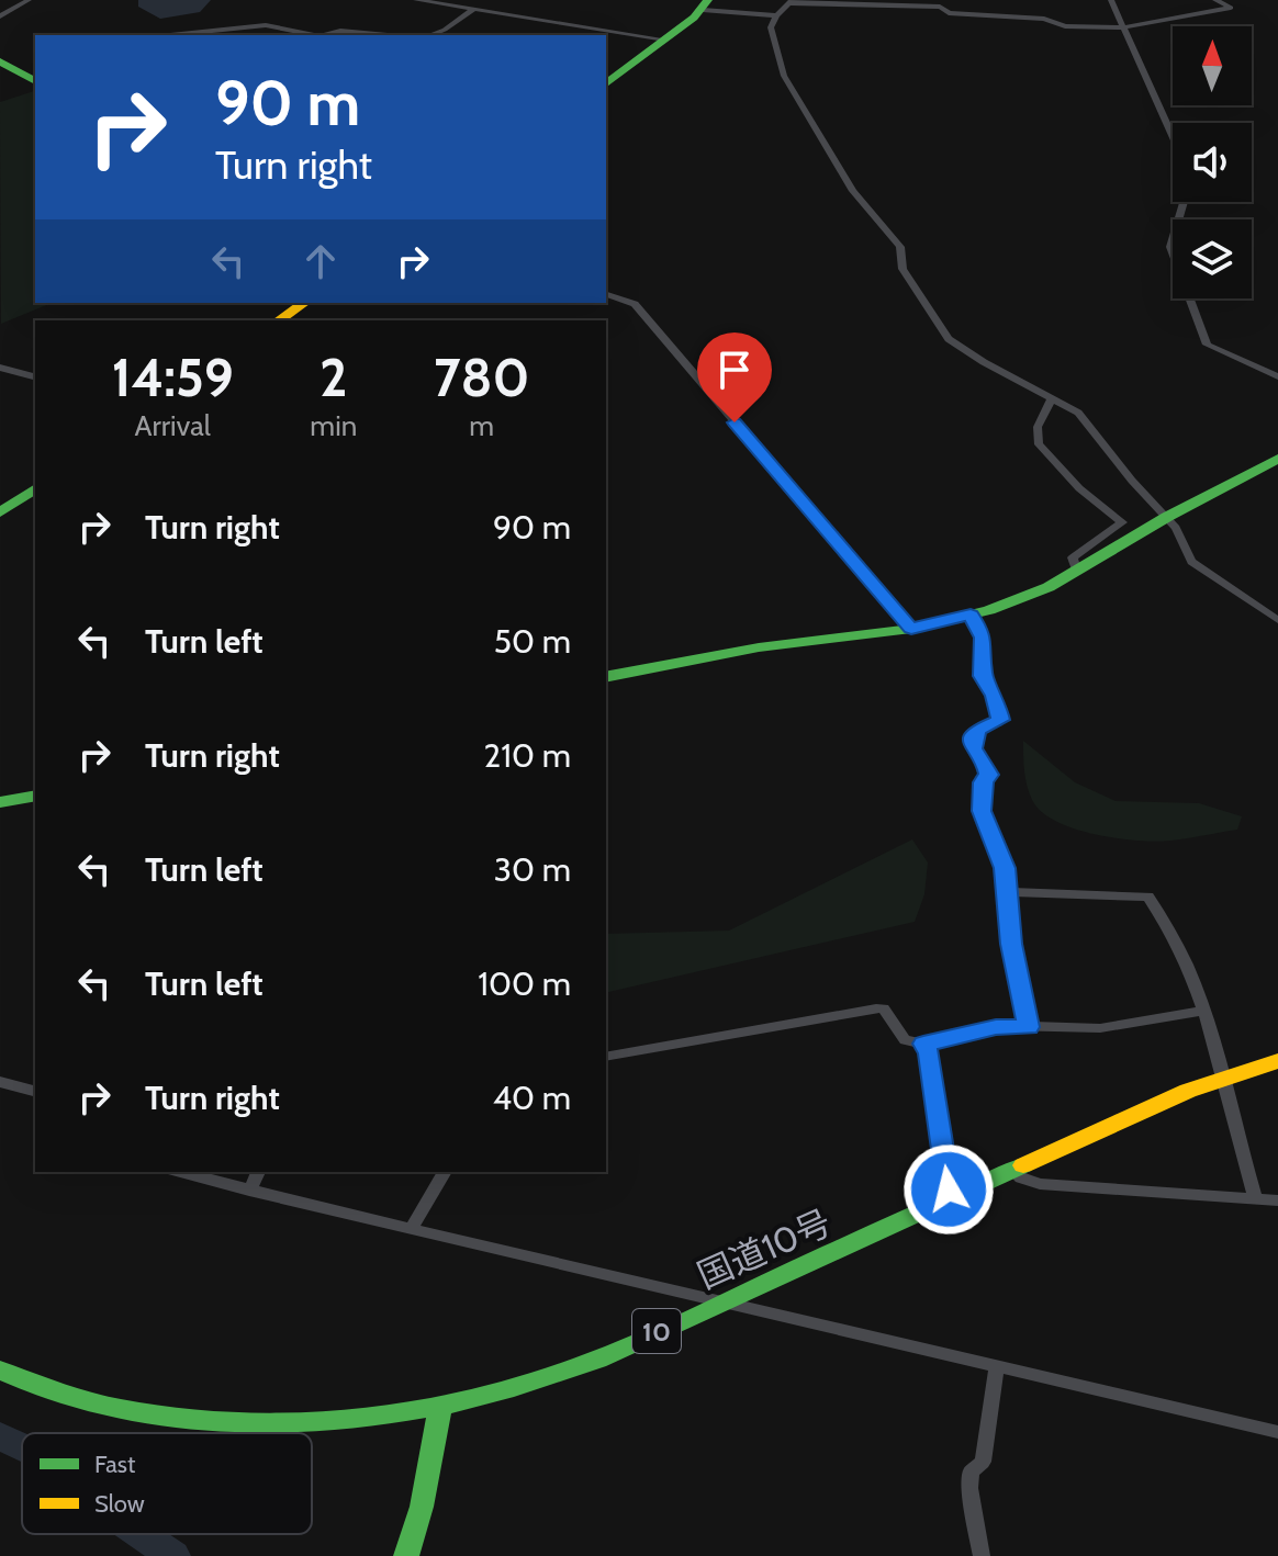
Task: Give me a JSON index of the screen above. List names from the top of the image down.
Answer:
{
  "streets": {
    "main road": ["国道10号", "10"]
  },
  "legend": ["Fast", "Slow"],
  "north": "top",
  "page": {
    "turn": ["90 m", "Turn right"],
    "eta": [
      "14:59",
      "Arrival",
      "2",
      "min",
      "780",
      "m"
    ],
    "list": [
      {
        "name": "Turn right",
        "value": "90 m"
      },
      {
        "name": "Turn left",
        "value": "50 m"
      },
      {
        "name": "Turn right",
        "value": "210 m"
      },
      {
        "name": "Turn left",
        "value": "30 m"
      },
      {
        "name": "Turn left",
        "value": "100 m"
      },
      {
        "name": "Turn right",
        "value": "40 m"
      }
    ]
  }
}
